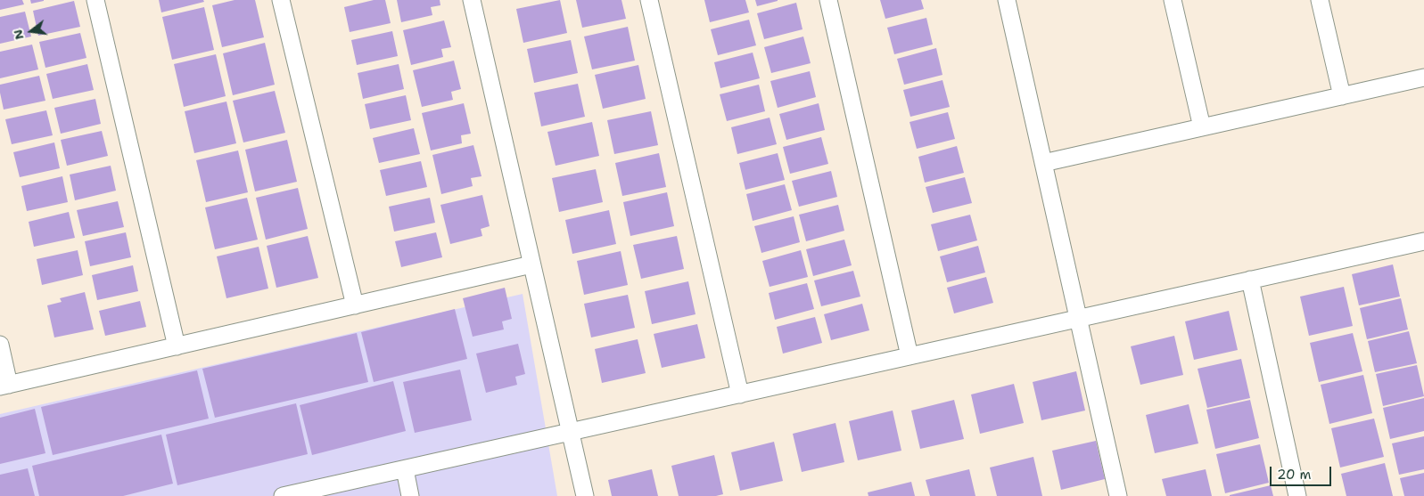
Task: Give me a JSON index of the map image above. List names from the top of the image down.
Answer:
{
  "scale_bar": "20 m",
  "north": "left"
}
